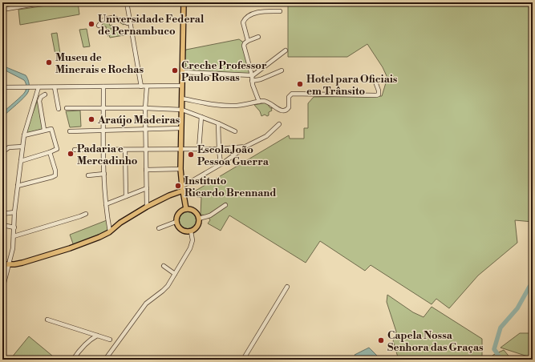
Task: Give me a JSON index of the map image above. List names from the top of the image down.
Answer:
{
  "places": [
    "Universidade Federal de Pernambuco",
    "Museu de Minerais e Rochas",
    "Creche Professor Paulo Rosas",
    "Hotel para Oficiais em Trânsito",
    "Araújo Madeiras",
    "Padaria e Mercadinho",
    "Escola João Pessoa Guerra",
    "Instituto Ricardo Brennand",
    "Capela Nossa Senhora das Graças"
  ]
}
